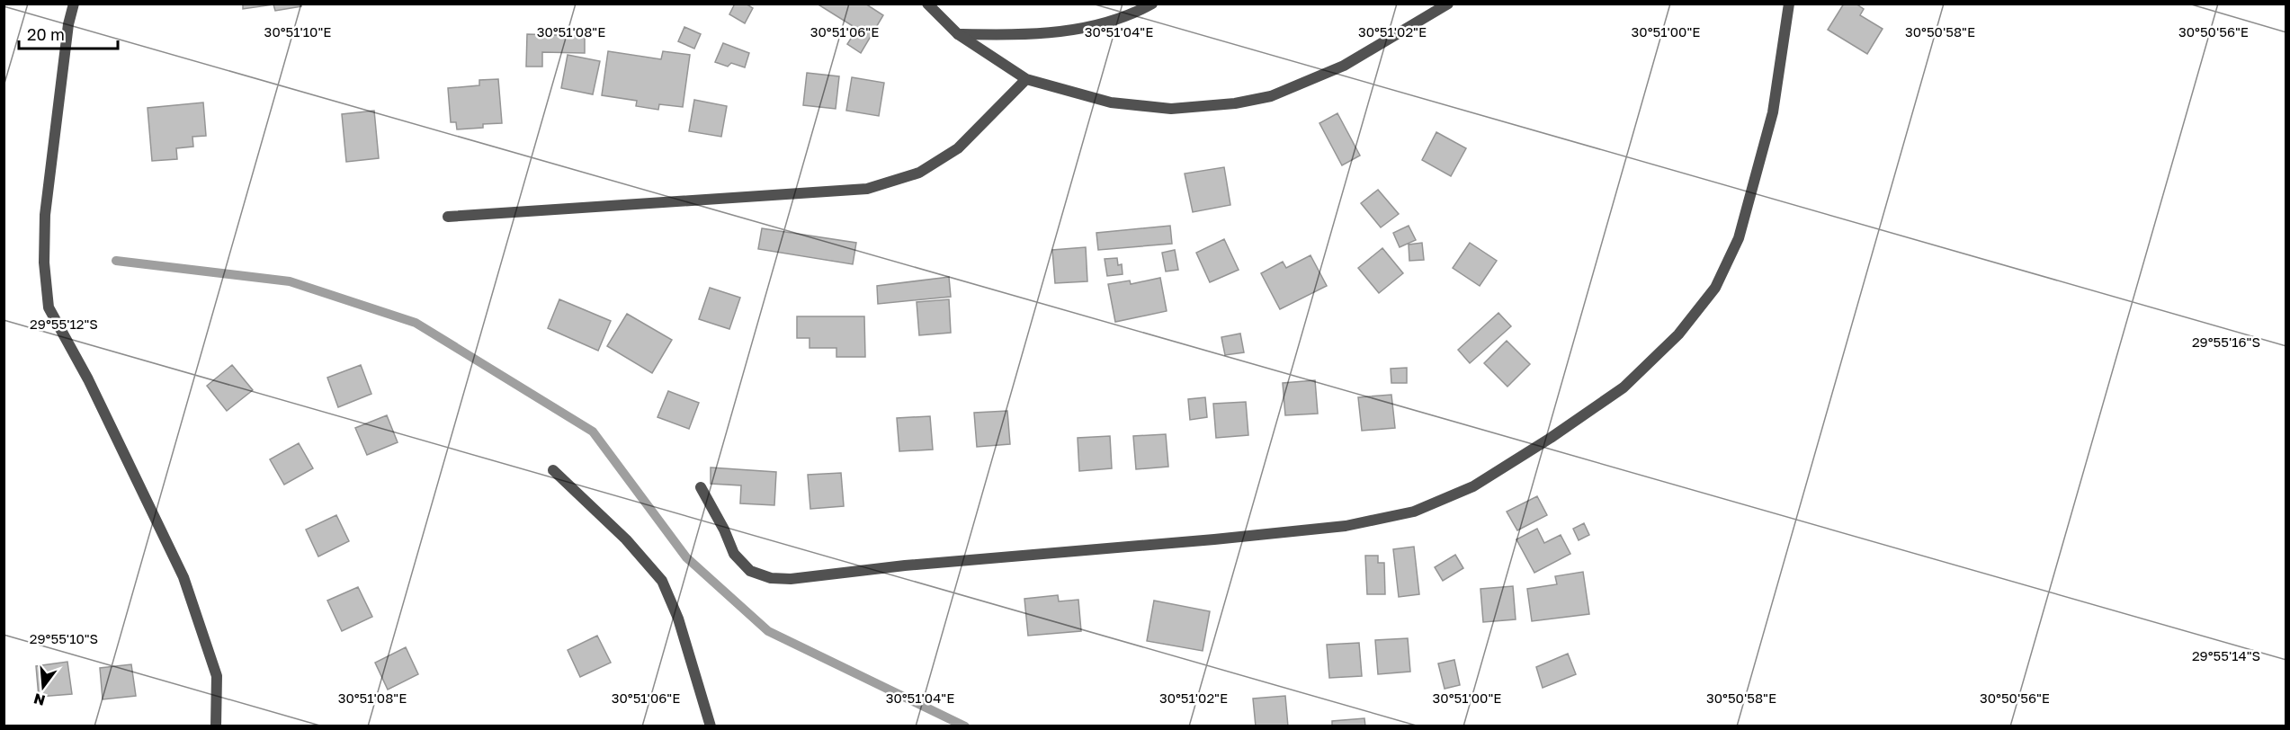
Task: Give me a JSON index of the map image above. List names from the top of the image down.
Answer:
{
  "scale_bar": "20 m",
  "north": "bottom",
  "coordinates": [
    "30°51'10\"E",
    "30°51'08\"E",
    "30°51'06\"E",
    "30°51'04\"E",
    "30°51'02\"E",
    "30°51'00\"E",
    "30°50'58\"E",
    "30°50'56\"E",
    "29°55'12\"S",
    "29°55'16\"S",
    "29°55'10\"S",
    "29°55'14\"S"
  ]
}
